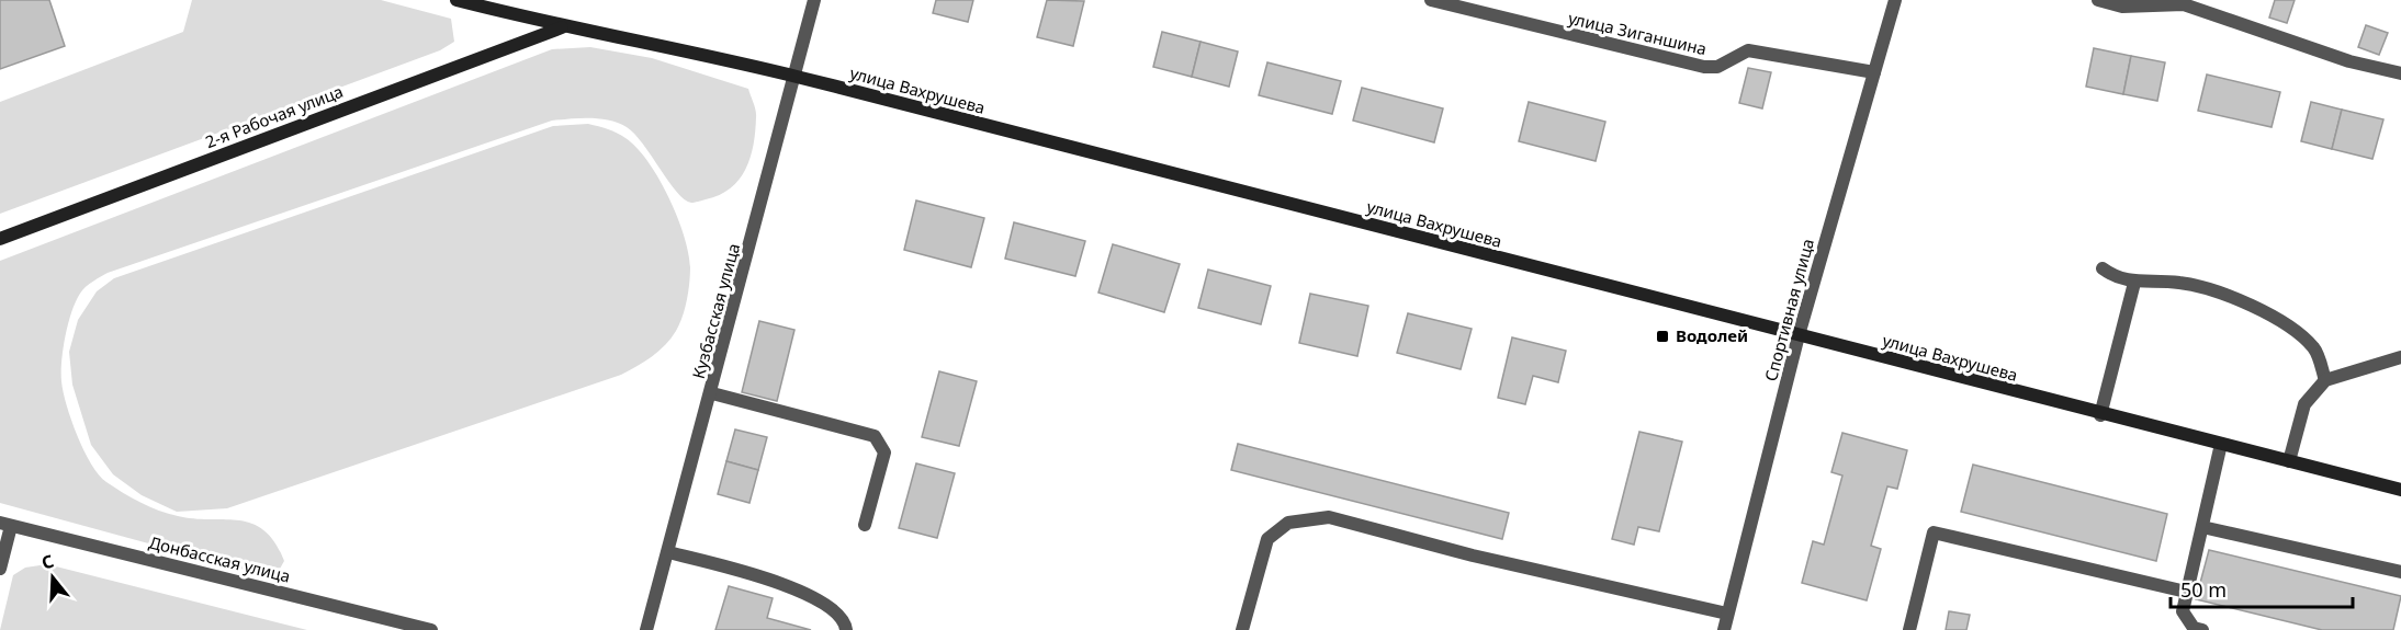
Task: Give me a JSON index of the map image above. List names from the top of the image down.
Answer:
{
  "streets": {
    "main road": ["улица Вахрушева", "2-я Рабочая улица"],
    "street": [
      "улица Зиганшина",
      "Спортивная улица",
      "Кузбасская улица",
      "Донбасская улица"
    ]
  },
  "crossings": [
    ["улица Зиганшина", "Спортивная улица"],
    ["улица Вахрушева", "2-я Рабочая улица"],
    ["улица Вахрушева", "Спортивная улица"],
    ["улица Вахрушева", "Кузбасская улица"]
  ],
  "places": {
    "transit": ["Водолей"]
  },
  "scale_bar": "50 m",
  "north": "top"
}
